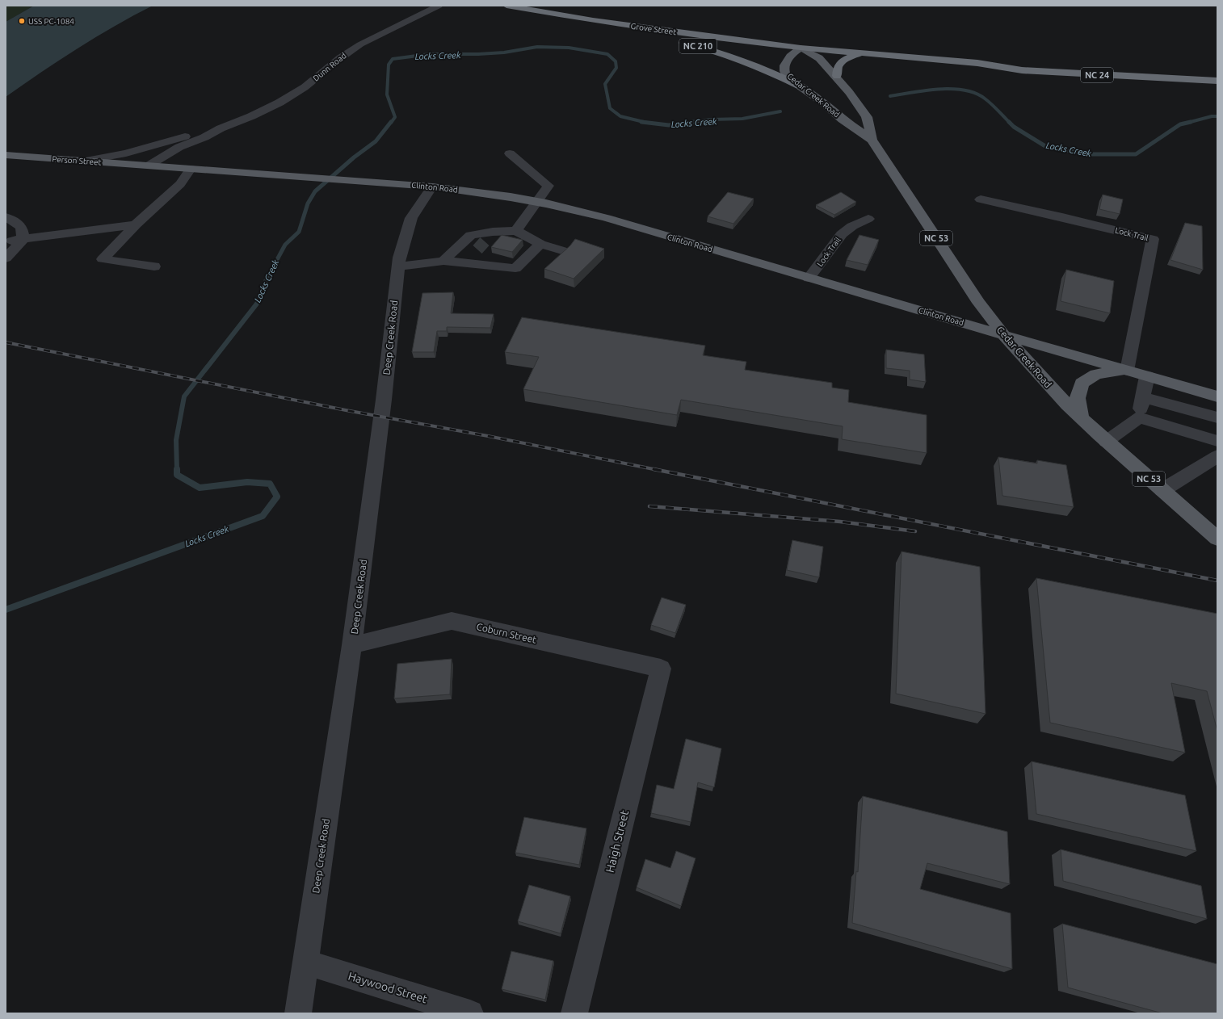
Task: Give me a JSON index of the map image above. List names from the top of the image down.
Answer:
{
  "streets": {
    "highway": ["Grove Street", "NC 210", "NC 24"],
    "main road": [
      "Cedar Creek Road",
      "Person Street",
      "Clinton Road",
      "NC 53"
    ],
    "street": [
      "Dunn Road",
      "Lock Trail",
      "Deep Creek Road",
      "Coburn Street",
      "Haigh Street",
      "Haywood Street"
    ]
  },
  "crossings": [
    ["Grove Street", "NC 210"],
    ["Grove Street", "NC 24"],
    ["Grove Street", "Cedar Creek Road"],
    ["NC 210", "Cedar Creek Road"],
    ["Dunn Road", "Person Street"],
    ["Dunn Road", "Clinton Road"],
    ["NC 24", "Cedar Creek Road"],
    ["Cedar Creek Road", "Clinton Road"],
    ["Cedar Creek Road", "Lock Trail"],
    ["Person Street", "Clinton Road"],
    ["Clinton Road", "Lock Trail"],
    ["Clinton Road", "Deep Creek Road"],
    ["Deep Creek Road", "Coburn Street"],
    ["Deep Creek Road", "Haywood Street"],
    ["Coburn Street", "Haigh Street"]
  ],
  "water": ["Locks Creek"],
  "places": ["USS PC-1084"]
}
